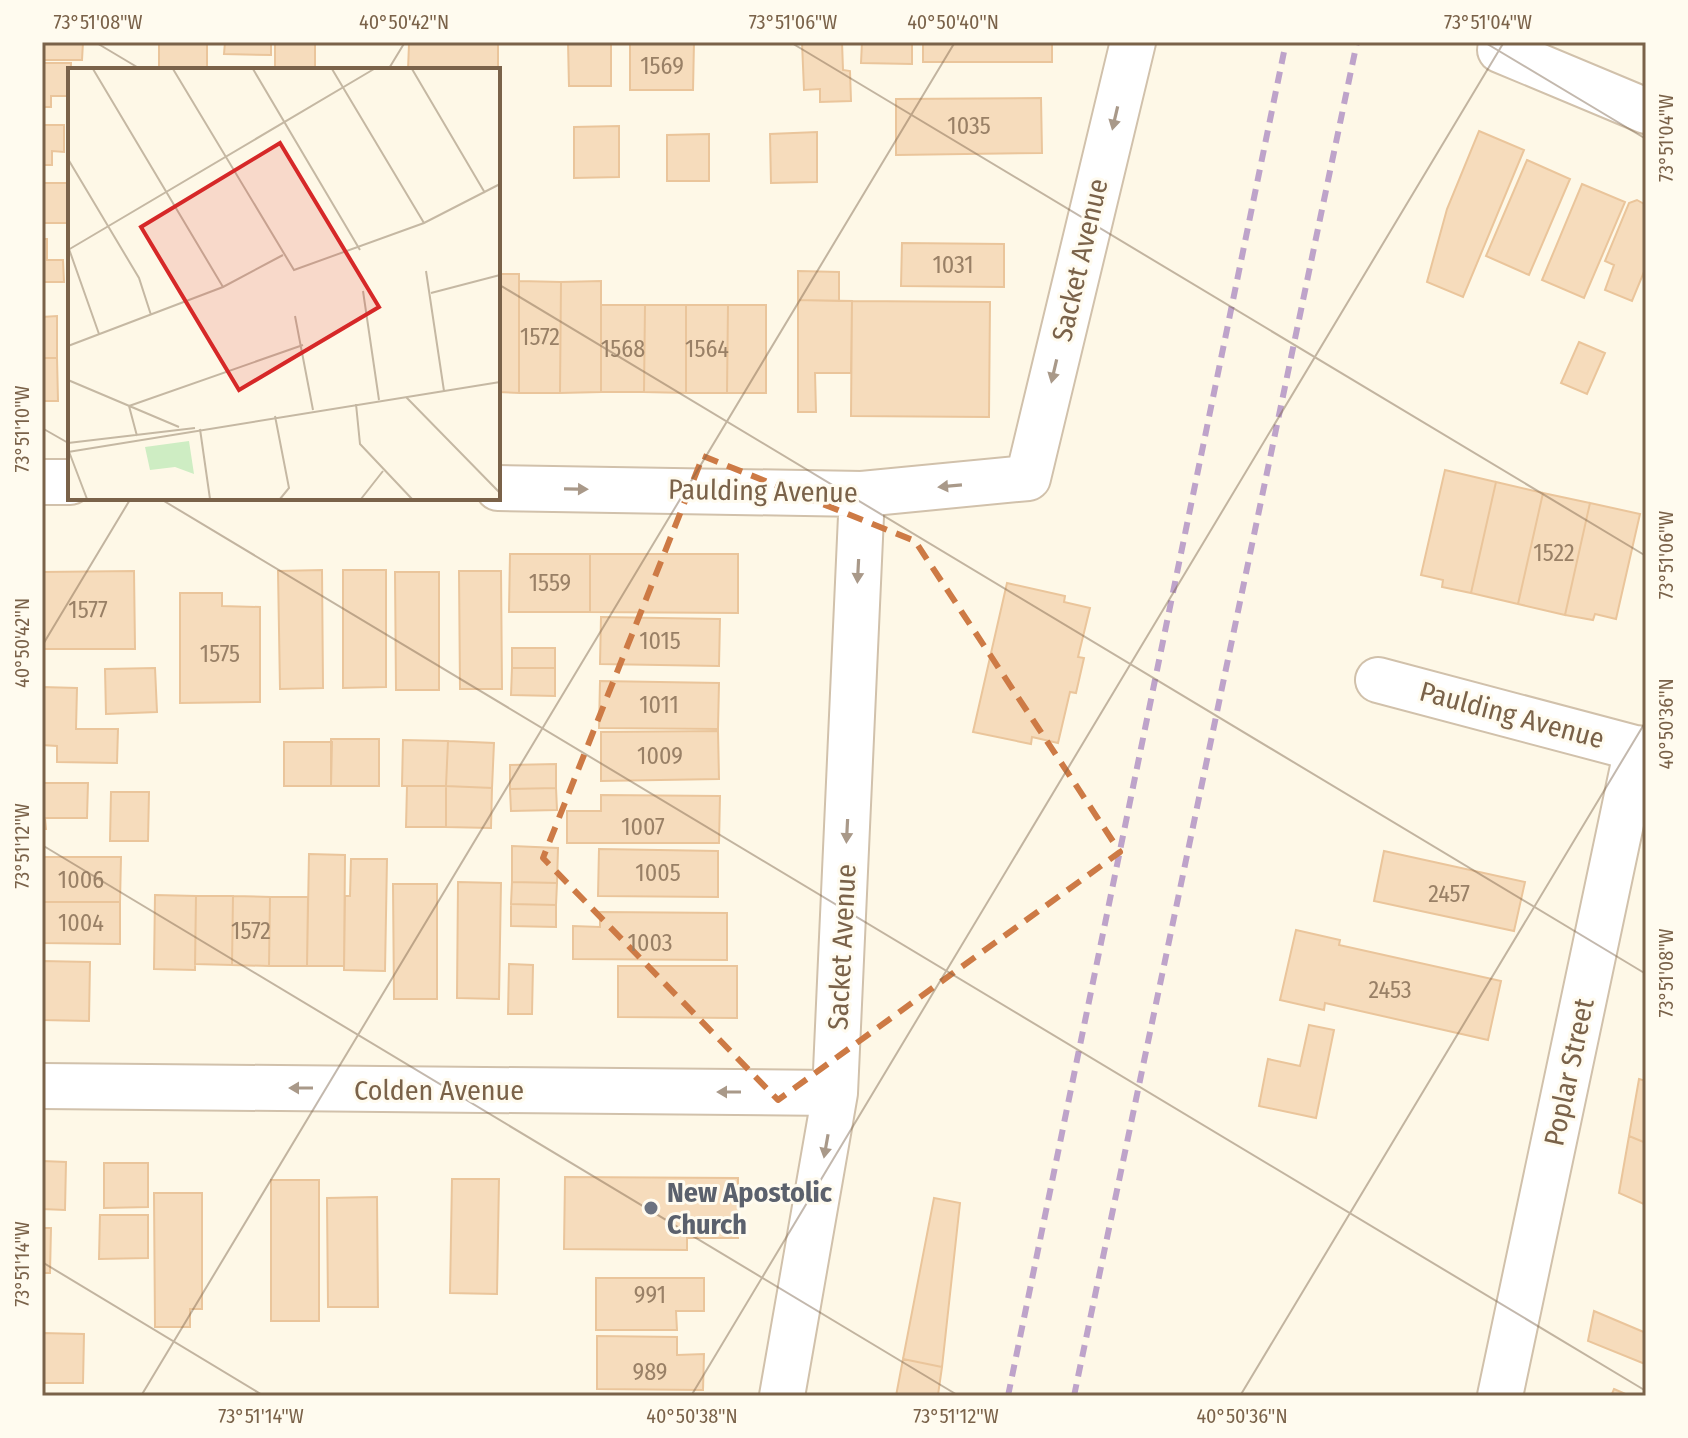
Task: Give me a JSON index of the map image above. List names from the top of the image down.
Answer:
{
  "streets": {
    "street": [
      "Sacket Avenue",
      "Paulding Avenue",
      "Poplar Street",
      "Colden Avenue"
    ]
  },
  "crossings": [
    ["Sacket Avenue", "Paulding Avenue"],
    ["Sacket Avenue", "Colden Avenue"],
    ["Paulding Avenue", "Poplar Street"]
  ],
  "one_way": ["Sacket Avenue", "Colden Avenue"],
  "places": ["New Apostolic Church"],
  "house_numbers": [
    "1569",
    "1035",
    "1031",
    "1572",
    "1568",
    "1564",
    "1522",
    "1559",
    "1577",
    "1015",
    "1575",
    "1011",
    "1009",
    "1007",
    "1005",
    "1006",
    "2457",
    "1004",
    "1572",
    "1003",
    "2453",
    "991",
    "989"
  ],
  "coordinates": [
    "73°51'08\"W",
    "40°50'42\"N",
    "73°51'06\"W",
    "40°50'40\"N",
    "73°51'04\"W",
    "73°51'10\"W",
    "40°50'36\"N",
    "73°51'12\"W",
    "73°51'14\"W",
    "40°50'38\"N"
  ]
}
